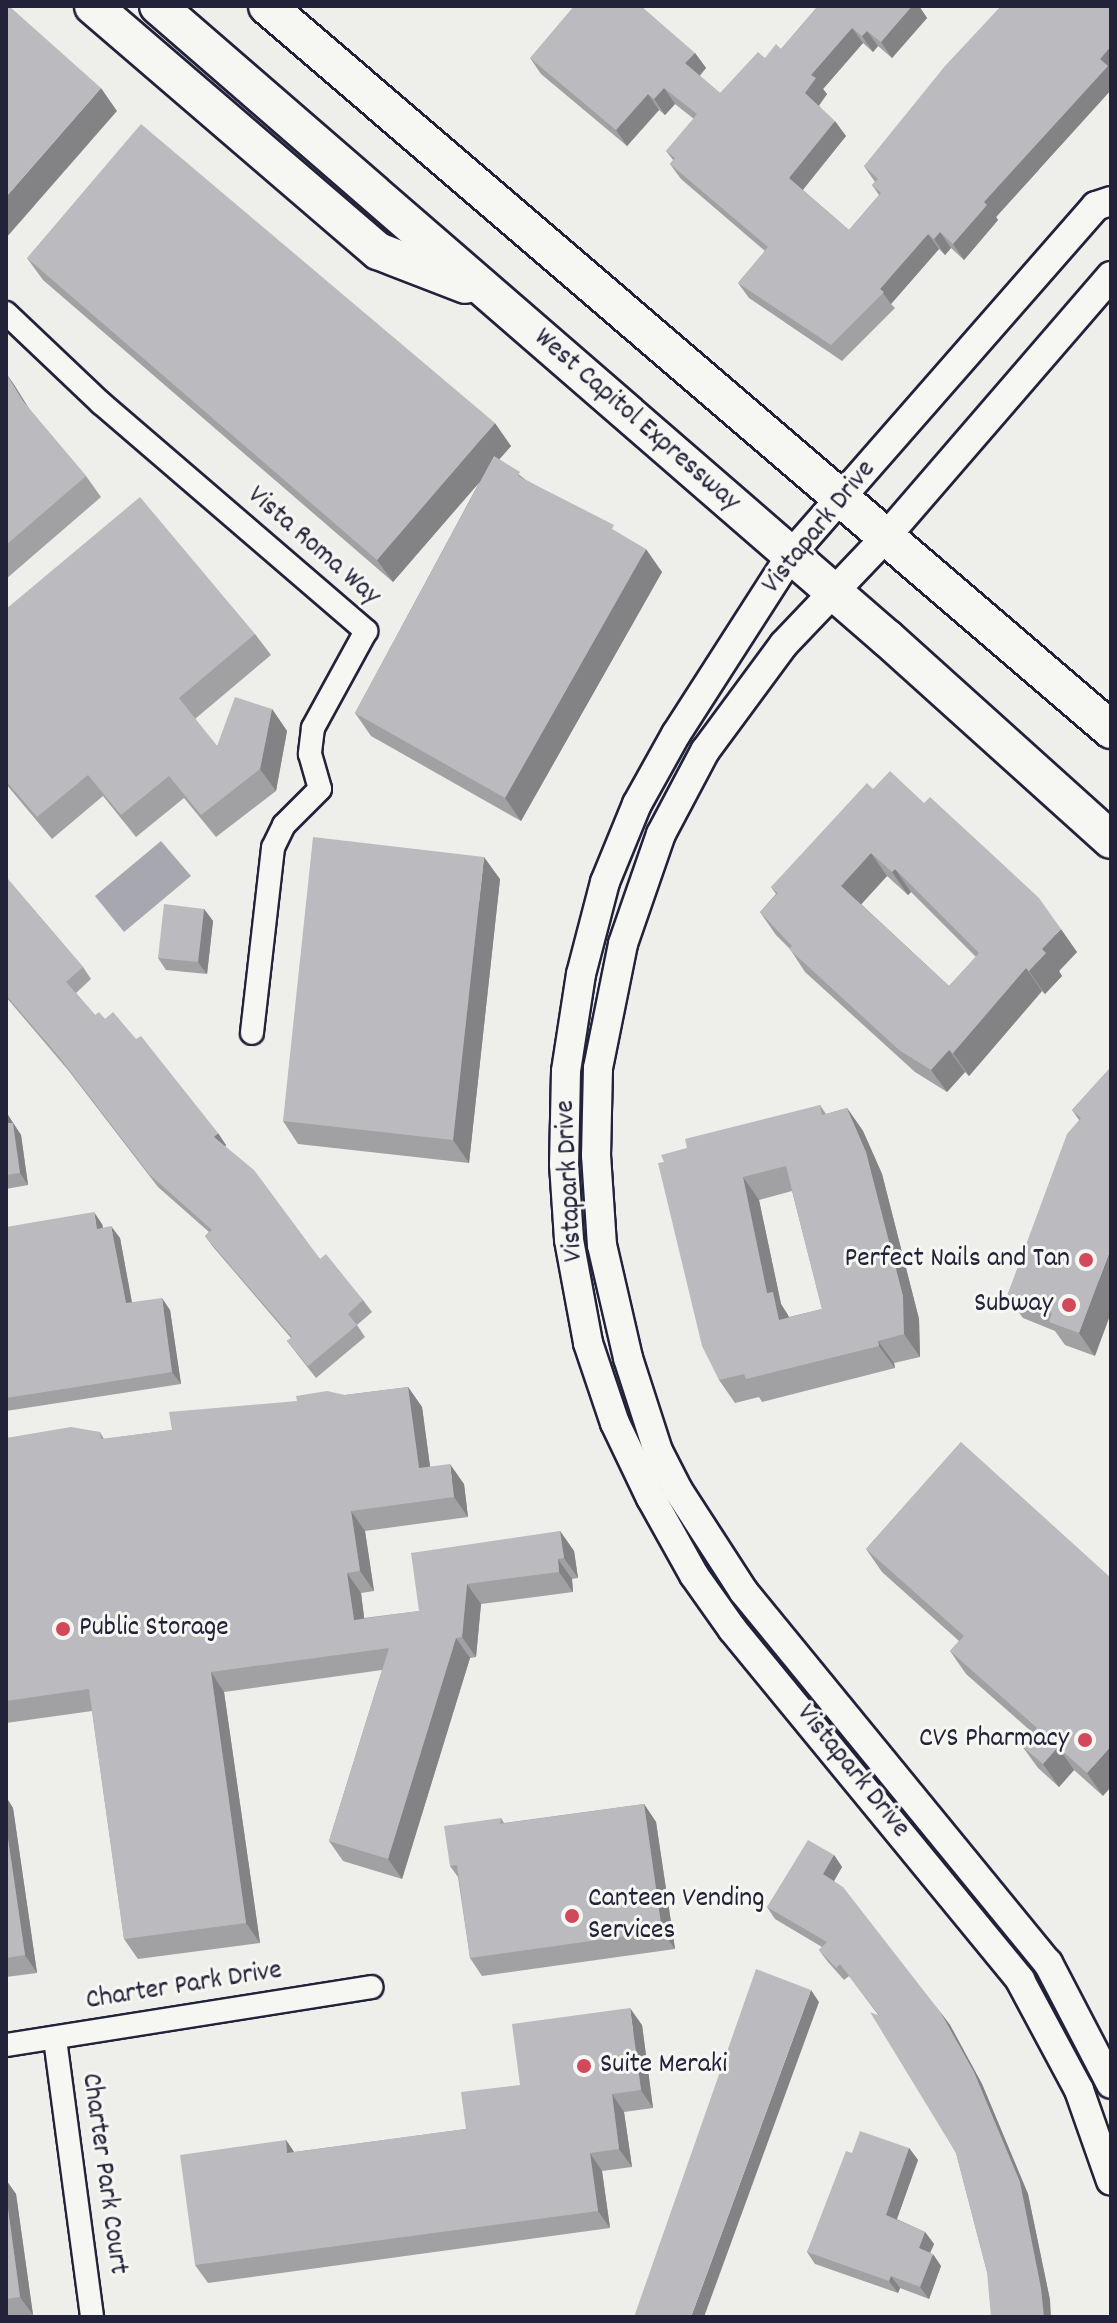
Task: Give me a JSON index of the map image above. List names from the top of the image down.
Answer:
{
  "streets": {
    "highway": ["West Capitol Expressway"],
    "street": [
      "Vistapark Drive",
      "Vista Roma Way",
      "Charter Park Drive",
      "Charter Park Court"
    ]
  },
  "crossings": [
    ["West Capitol Expressway", "Vistapark Drive"],
    ["Charter Park Drive", "Charter Park Court"]
  ],
  "places": [
    "Perfect Nails and Tan",
    "Subway",
    "Public Storage",
    "CVS Pharmacy",
    "Canteen Vending Services",
    "Suite Meraki"
  ]
}
